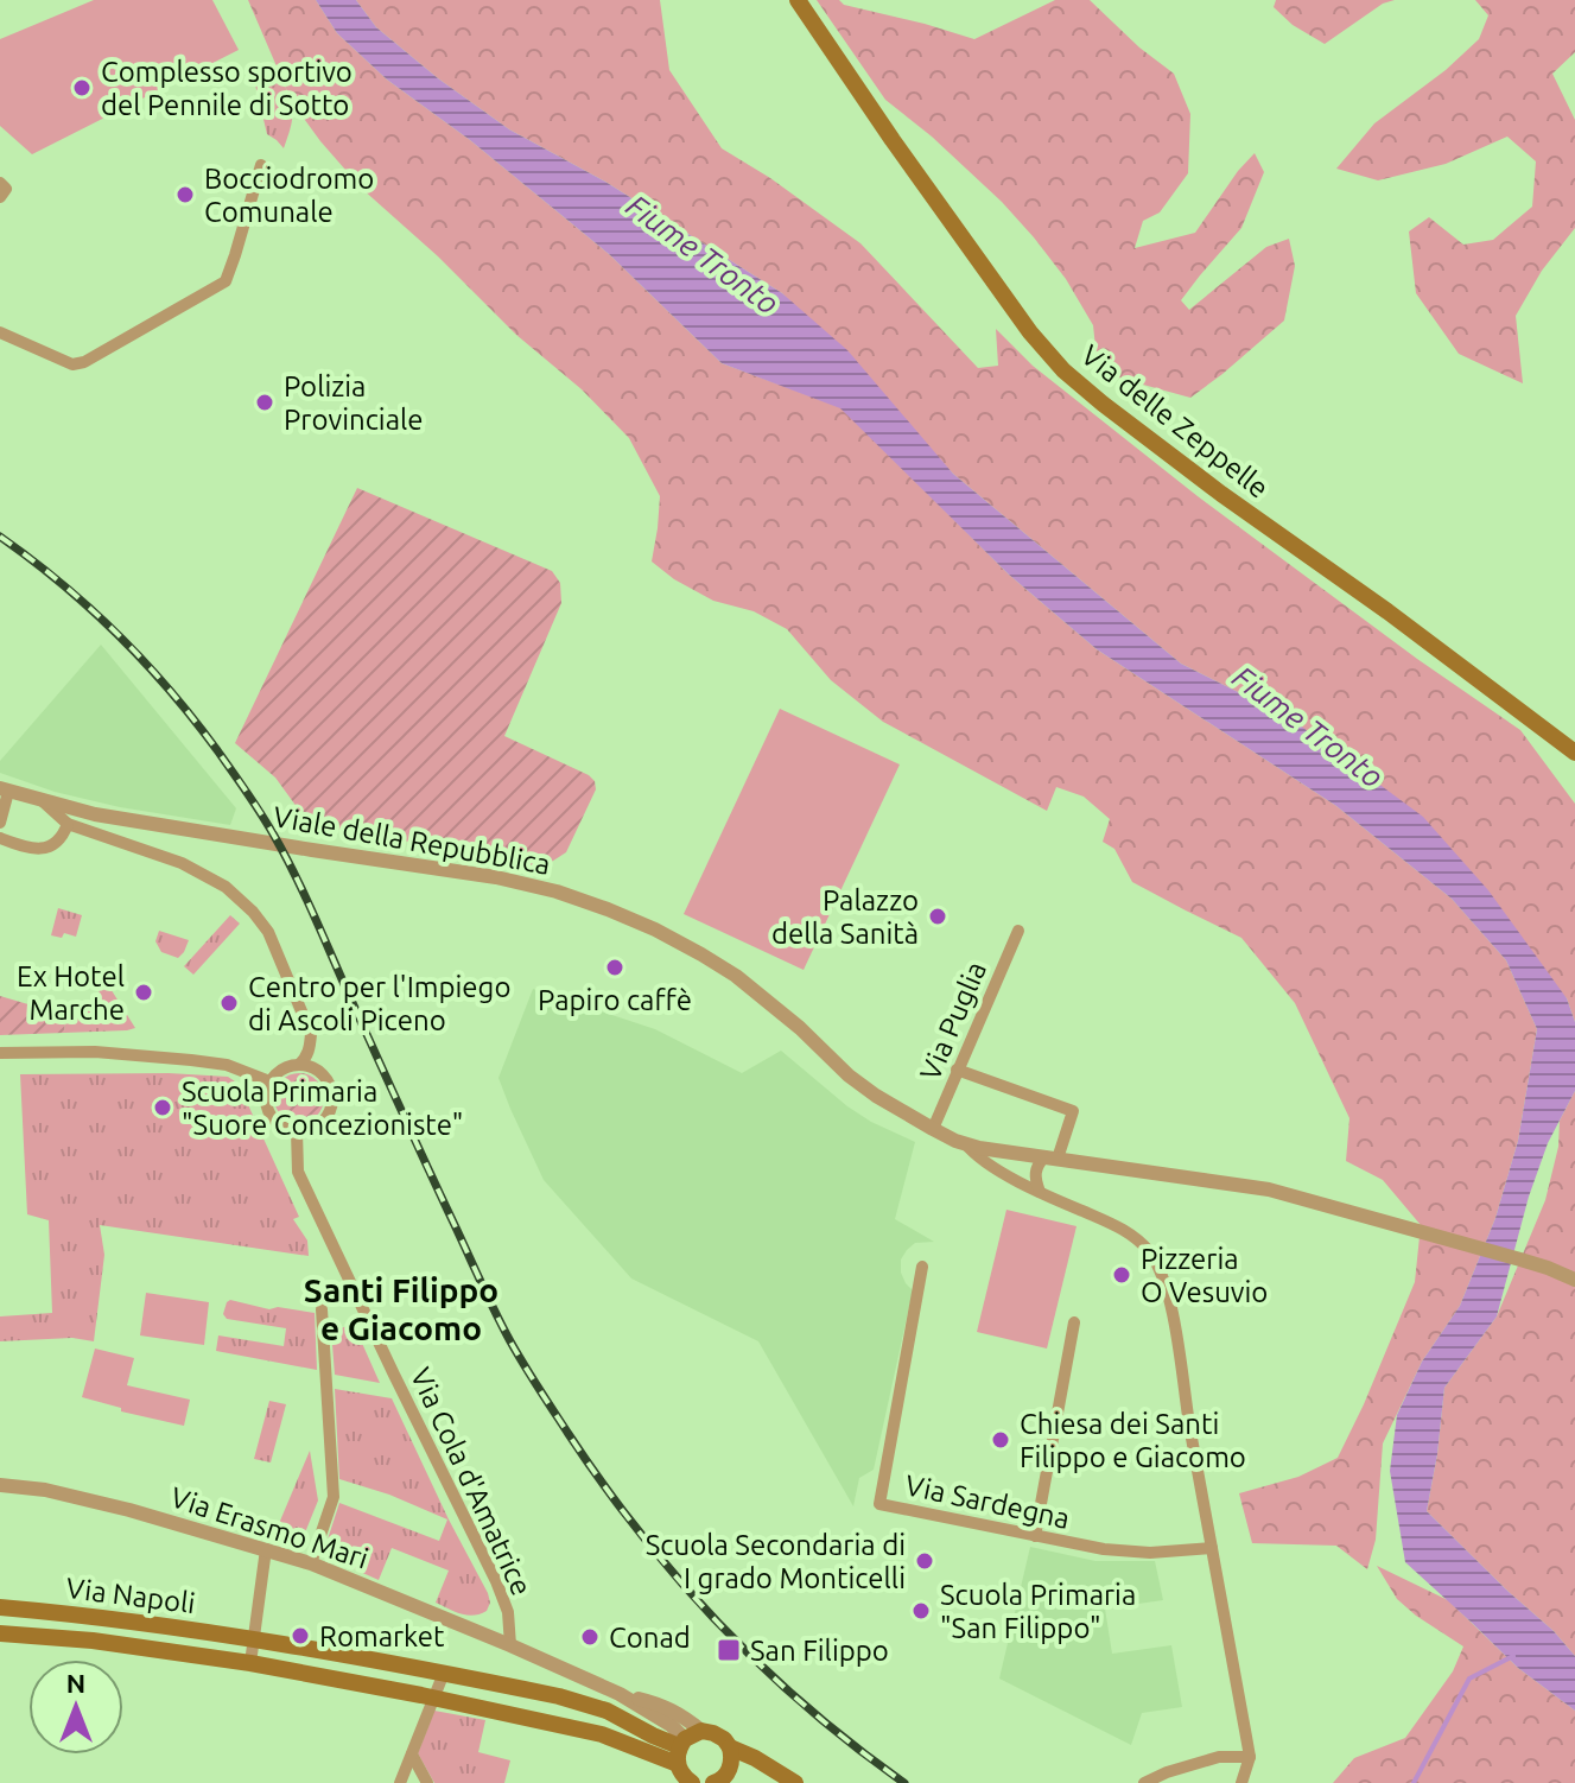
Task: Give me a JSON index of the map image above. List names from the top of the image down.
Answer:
{
  "streets": {
    "main road": ["Via delle Zeppelle", "Via Erasmo Mari", "Via Napoli"],
    "street": [
      "Viale della Repubblica",
      "Via Puglia",
      "Via Cola d'Amatrice",
      "Via Sardegna"
    ]
  },
  "crossings": [
    ["Viale della Repubblica", "Via Puglia"],
    ["Via Cola d'Amatrice", "Via Erasmo Mari"],
    ["Via Erasmo Mari", "Via Napoli"]
  ],
  "districts": ["Santi Filippo e Giacomo"],
  "water": ["Fiume Tronto"],
  "places": {
    "other": [
      "Complesso sportivo del Pennile di Sotto",
      "Bocciodromo Comunale",
      "Polizia Provinciale",
      "Palazzo della Sanità",
      "Papiro caffè",
      "Ex Hotel Marche",
      "Centro per l'Impiego di Ascoli Piceno",
      "Scuola Primaria \"Suore Concezioniste\"",
      "Pizzeria O Vesuvio",
      "Chiesa dei Santi Filippo e Giacomo",
      "Scuola Secondaria di I grado Monticelli",
      "Scuola Primaria \"San Filippo\"",
      "Romarket",
      "Conad"
    ],
    "transit": ["San Filippo"]
  },
  "north": "top"
}
